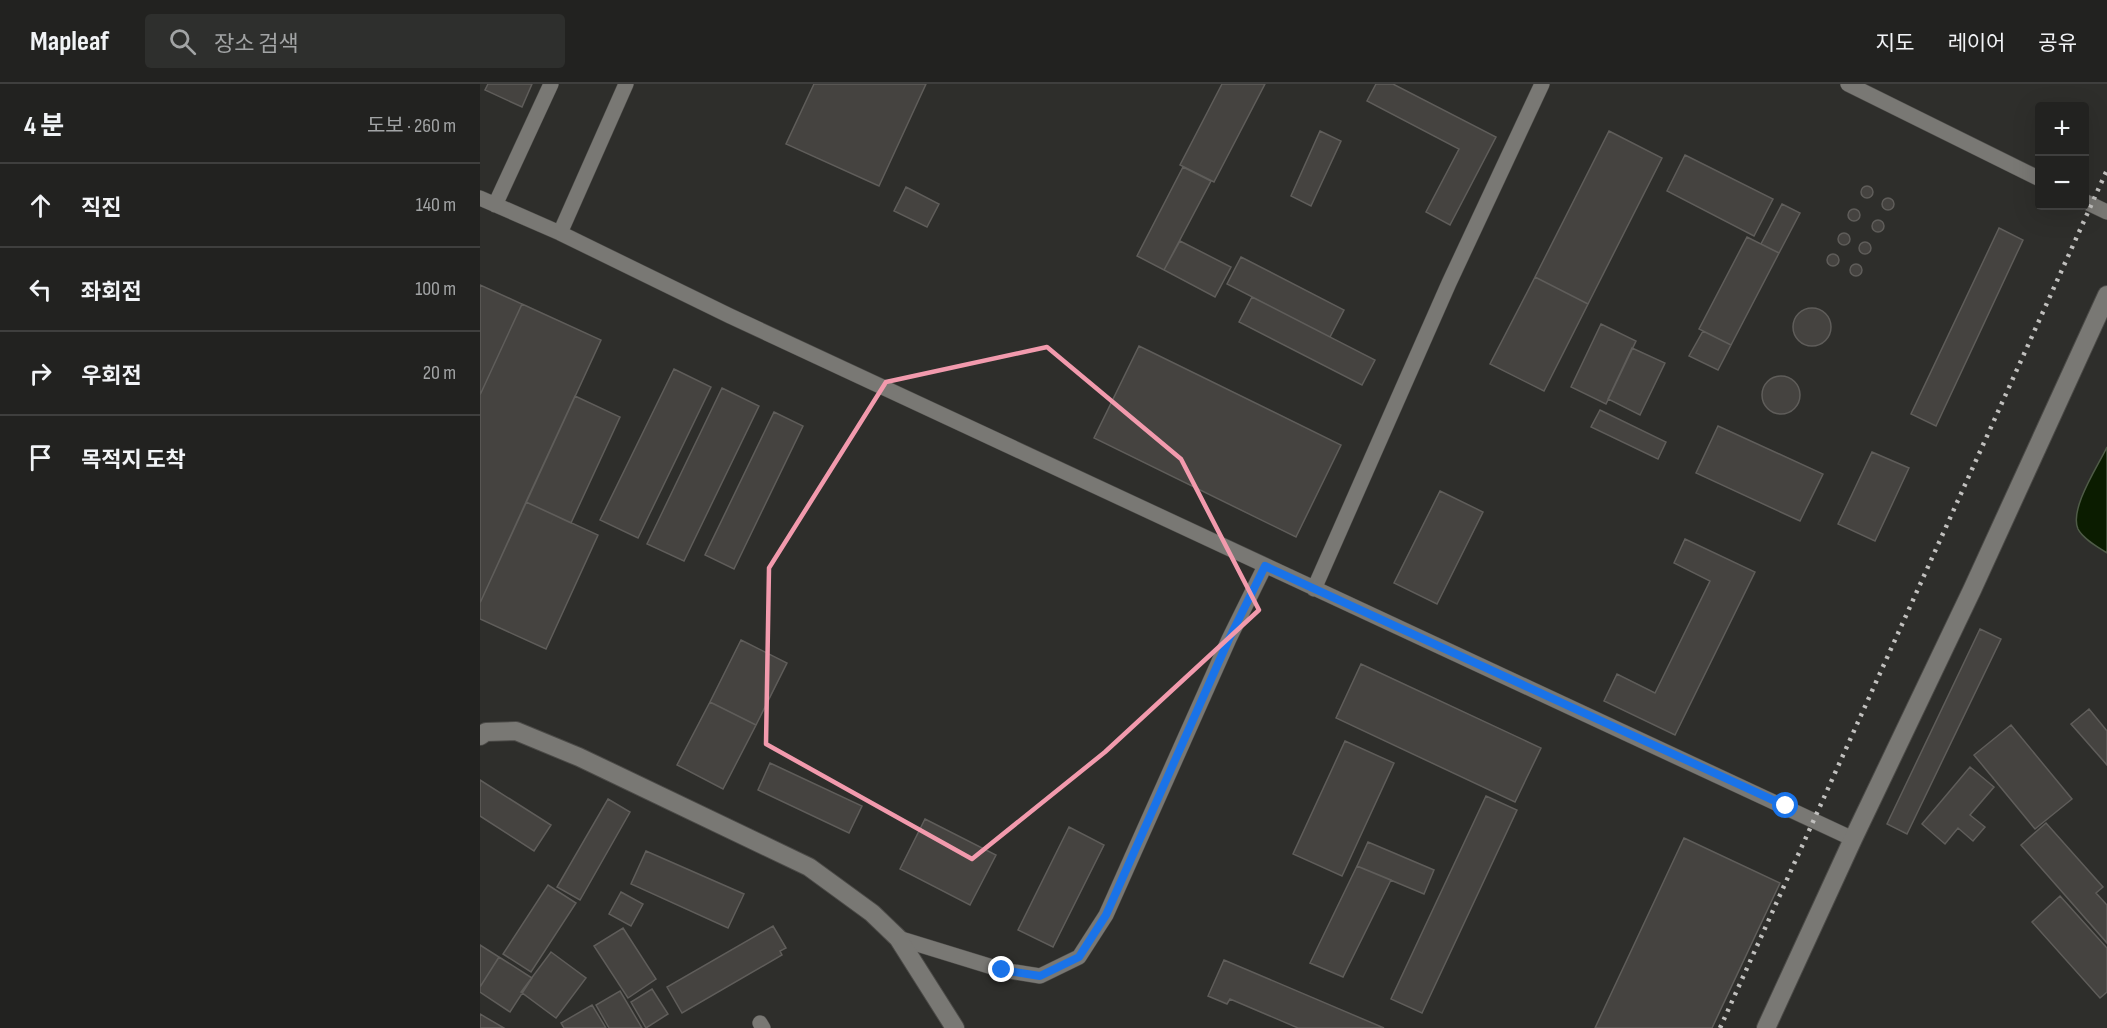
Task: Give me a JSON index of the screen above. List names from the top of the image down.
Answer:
{
  "page": {
    "header": "Mapleaf",
    "search": "장소 검색",
    "nav": ["지도", "레이어", "공유"],
    "heading": ["4 분", "도보 · 260 m"],
    "map_buttons": ["+", "−"],
    "list": [
      ["직진", "140 m"],
      ["좌회전", "100 m"],
      ["우회전", "20 m"],
      "목적지 도착"
    ]
  }
}
